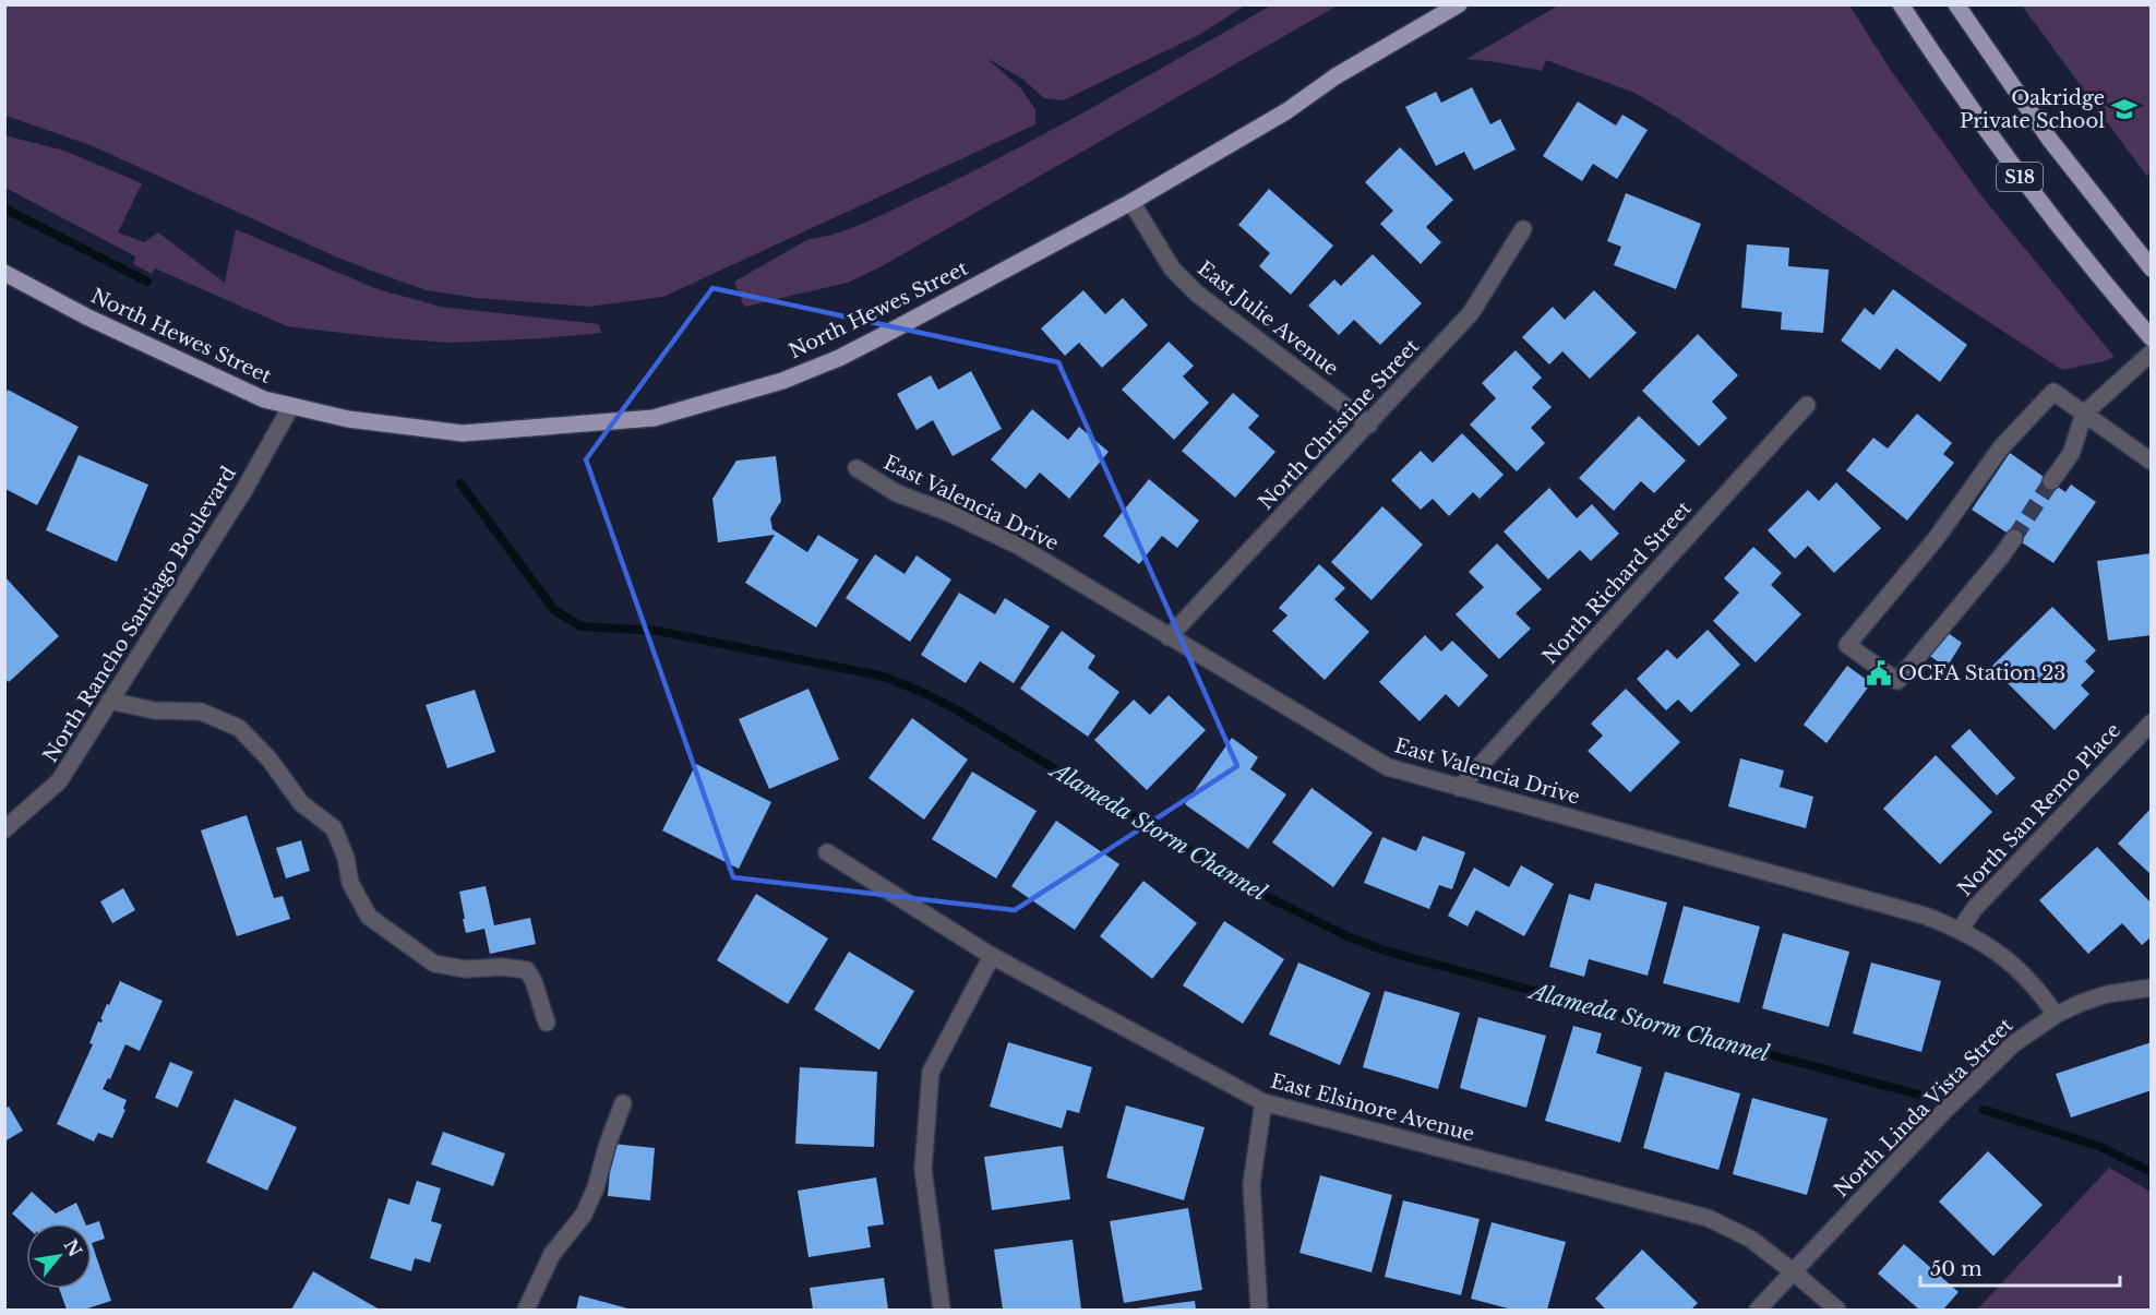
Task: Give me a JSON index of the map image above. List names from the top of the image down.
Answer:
{
  "streets": {
    "main road": ["S18", "North Hewes Street"],
    "street": [
      "East Julie Avenue",
      "North Christine Street",
      "East Valencia Drive",
      "North Richard Street",
      "North Rancho Santiago Boulevard",
      "North San Remo Place",
      "East Elsinore Avenue",
      "North Linda Vista Street"
    ]
  },
  "crossings": [
    ["North Hewes Street", "East Julie Avenue"],
    ["North Hewes Street", "North Rancho Santiago Boulevard"],
    ["East Julie Avenue", "North Christine Street"],
    ["North Christine Street", "East Valencia Drive"],
    ["East Valencia Drive", "North Richard Street"],
    ["East Valencia Drive", "North San Remo Place"],
    ["East Valencia Drive", "North Linda Vista Street"],
    ["East Elsinore Avenue", "North Linda Vista Street"]
  ],
  "water": ["Alameda Storm Channel"],
  "places": {
    "school or university": ["Oakridge Private School"],
    "public building": ["OCFA Station 23"]
  },
  "scale_bar": "50 m",
  "north": "top right"
}
